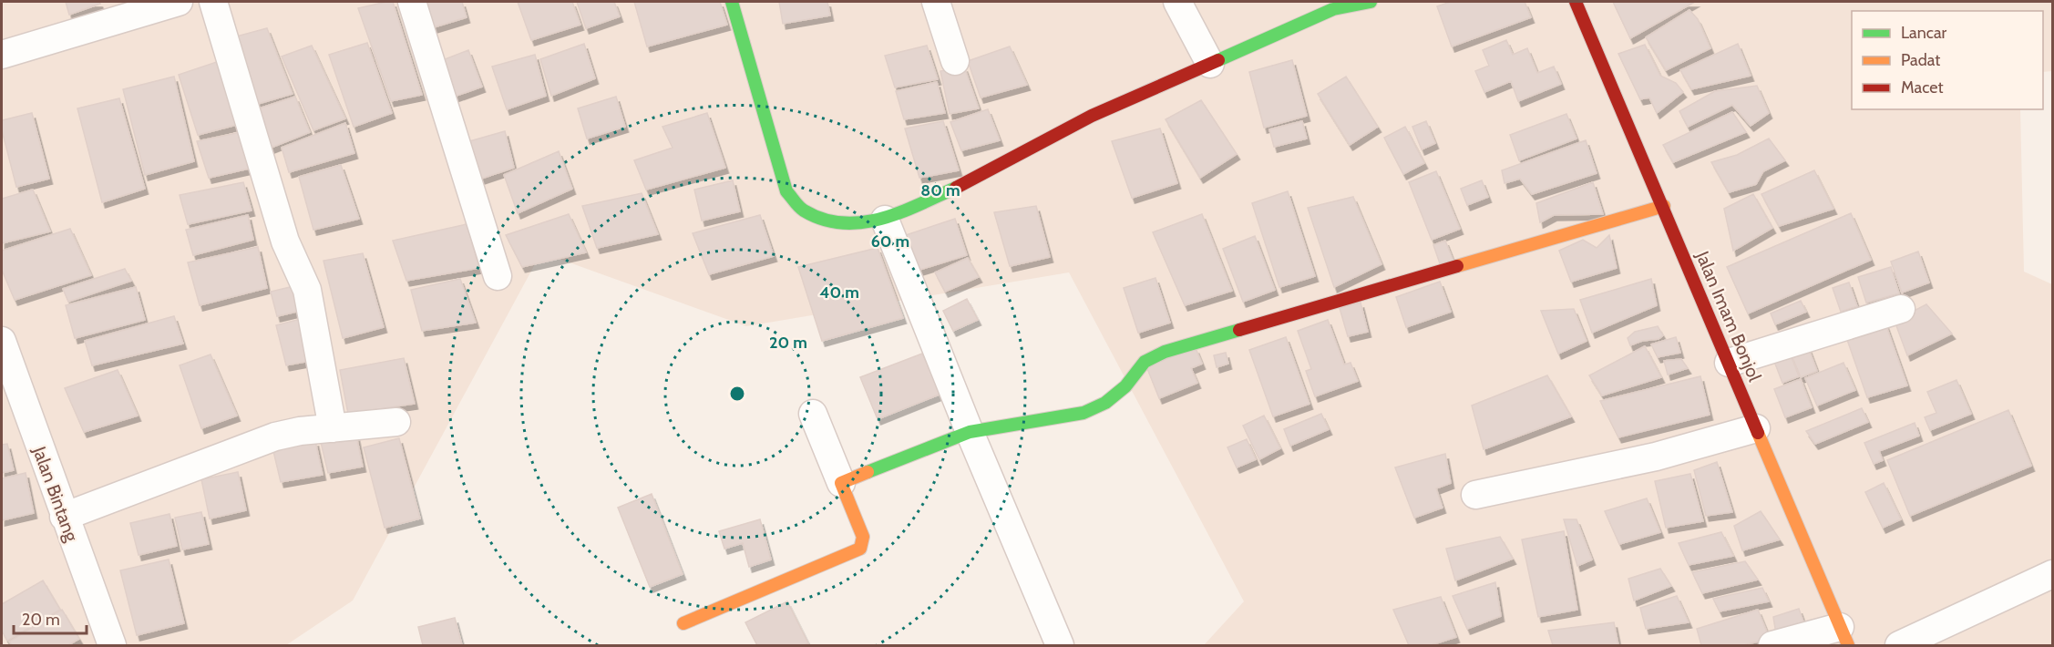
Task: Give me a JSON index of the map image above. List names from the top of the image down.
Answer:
{
  "streets": {
    "street": ["Jalan Imam Bonjol", "Jalan Bintang"]
  },
  "legend": ["Lancar", "Padat", "Macet"],
  "scale_bar": "20 m",
  "rings": [
    "80 m",
    "60 m",
    "40 m",
    "20 m"
  ]
}
